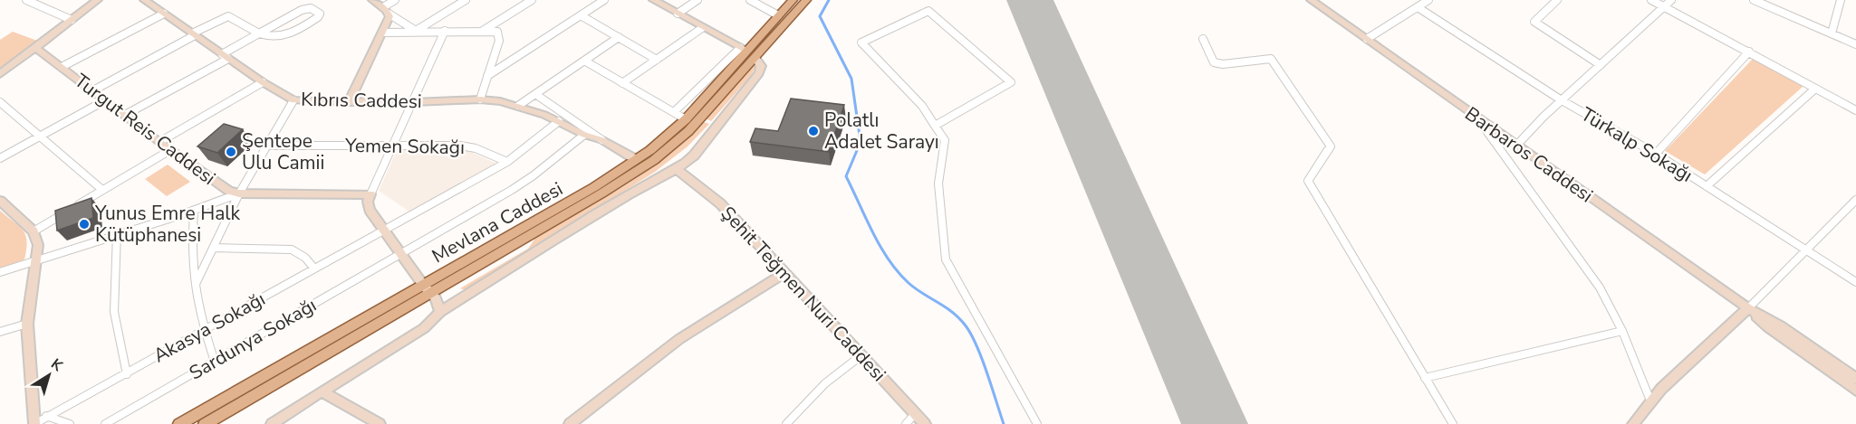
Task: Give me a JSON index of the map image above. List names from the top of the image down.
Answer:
{
  "streets": {
    "main road": ["Mevlana Caddesi"],
    "street": [
      "Kıbrıs Caddesi",
      "Turgut Reis Caddesi",
      "Türkalp Sokağı",
      "Yemen Sokağı",
      "Barbaros Caddesi",
      "Şehit Teğmen Nuri Caddesi",
      "Akasya Sokağı",
      "Sardunya Sokağı"
    ]
  },
  "crossings": [
    ["Kıbrıs Caddesi", "Mevlana Caddesi"],
    ["Kıbrıs Caddesi", "Akasya Sokağı"],
    ["Kıbrıs Caddesi", "Sardunya Sokağı"],
    ["Yemen Sokağı", "Akasya Sokağı"]
  ],
  "places": ["Polatlı Adalet Sarayı", "Şentepe Ulu Camii", "Yunus Emre Halk Kütüphanesi"],
  "north": "top right"
}
